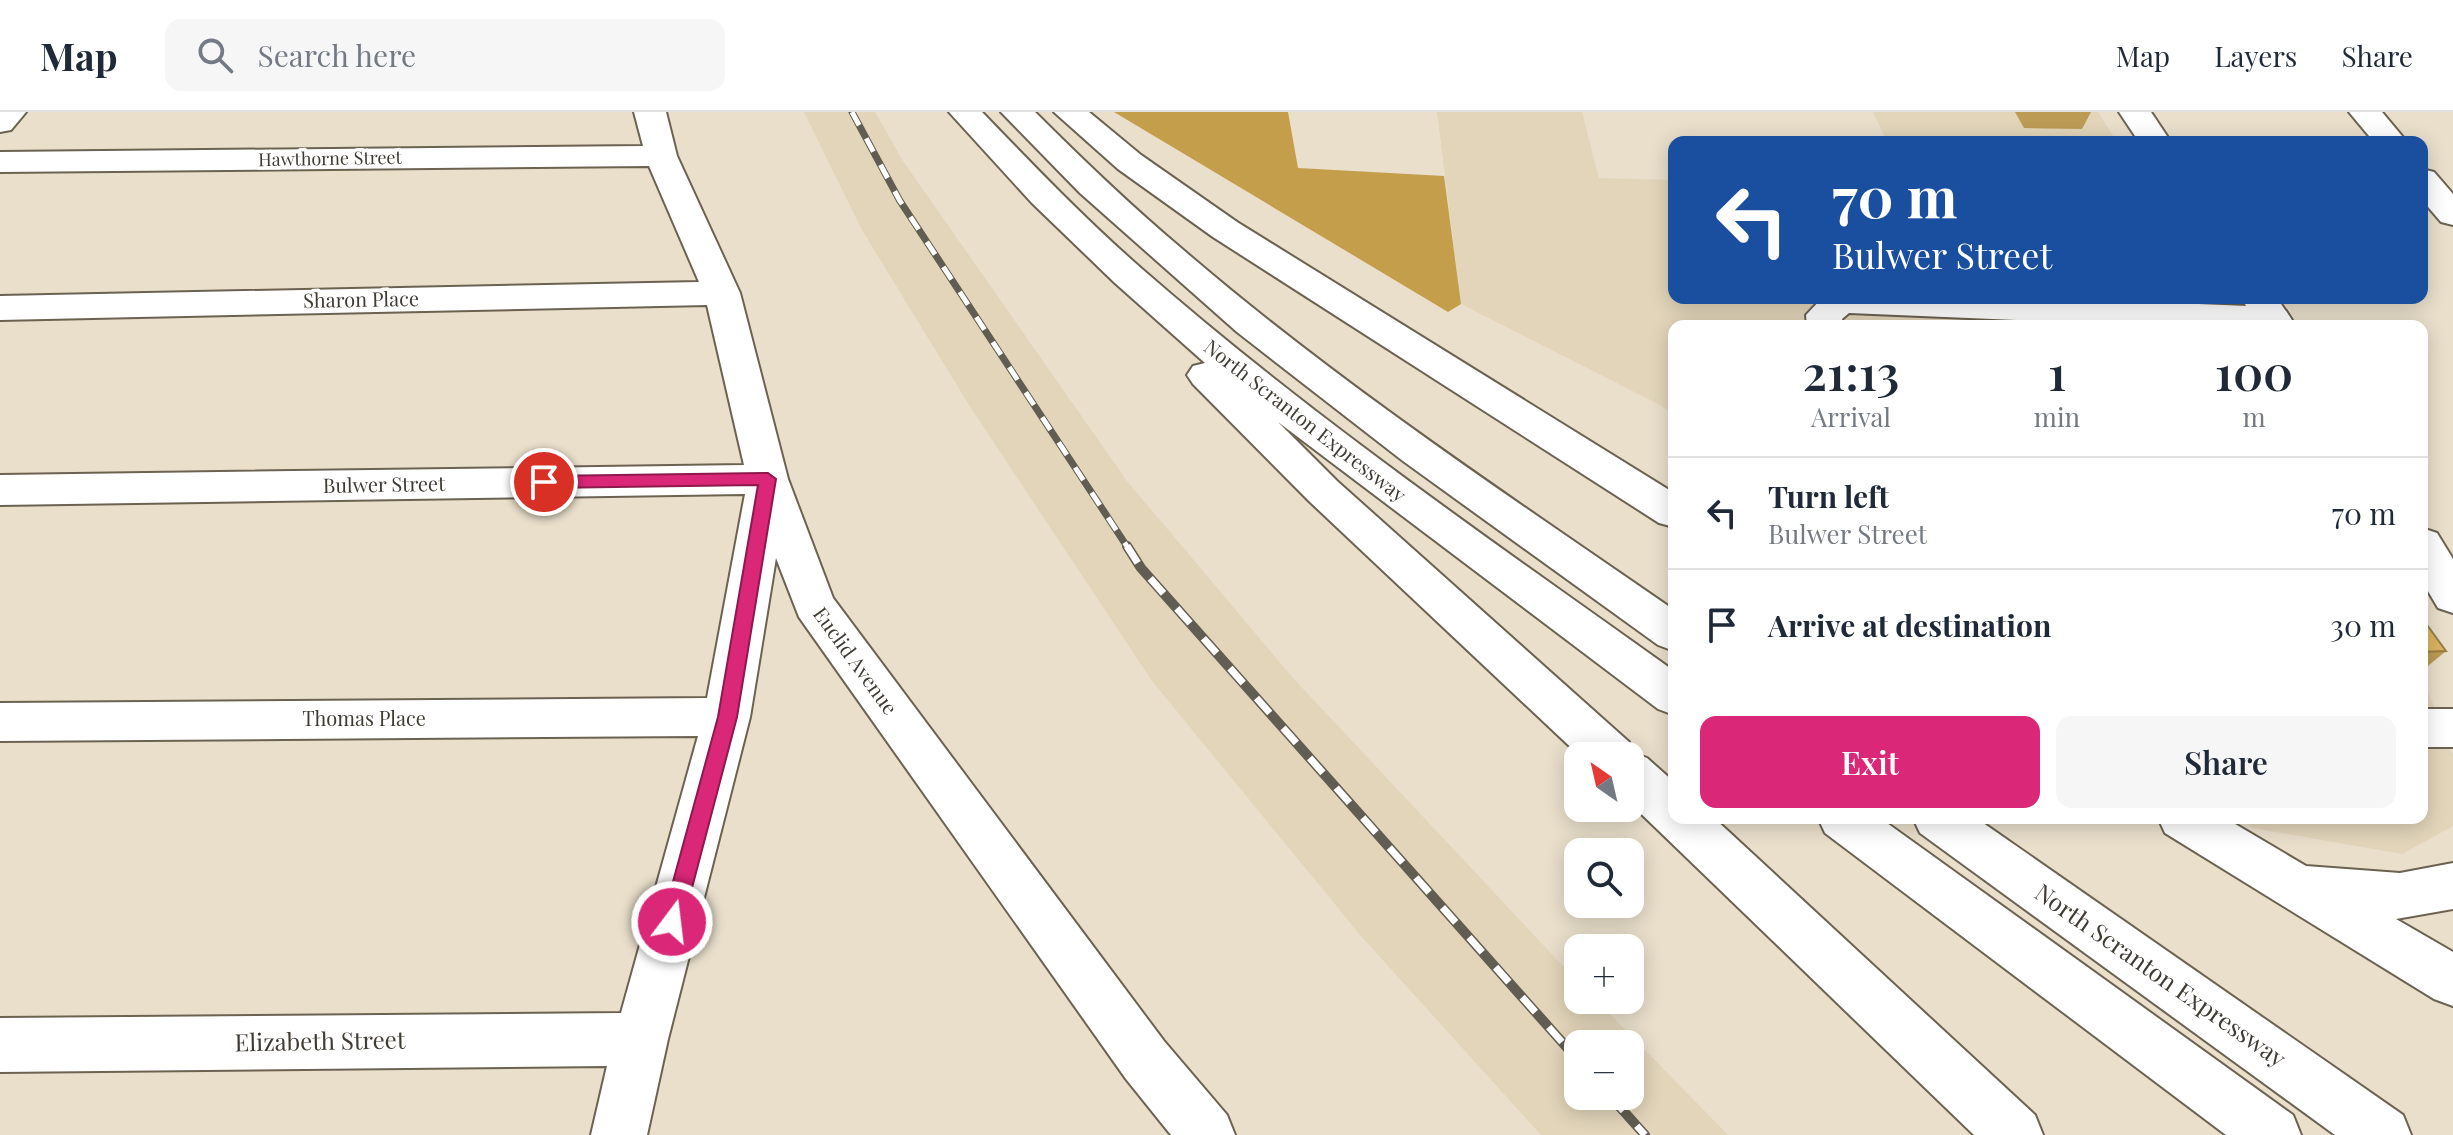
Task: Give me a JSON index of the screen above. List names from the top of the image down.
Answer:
{
  "streets": {
    "main road": [
      "Hawthorne Street",
      "Sharon Place",
      "North Scranton Expressway",
      "Bulwer Street",
      "Euclid Avenue",
      "Thomas Place",
      "Elizabeth Street"
    ]
  },
  "crossings": [
    ["Hawthorne Street", "Euclid Avenue"],
    ["Sharon Place", "Euclid Avenue"],
    ["Bulwer Street", "Euclid Avenue"]
  ],
  "north": "top left",
  "page": {
    "header": "Map",
    "search": "Search here",
    "nav": ["Map", "Layers", "Share"],
    "turn": ["70 m", "Bulwer Street"],
    "eta": [
      "21:13",
      "Arrival",
      "1",
      "min",
      "100",
      "m"
    ],
    "list": [
      {
        "name": "Turn left",
        "note": "Bulwer Street",
        "value": "70 m"
      },
      {
        "name": "Arrive at destination",
        "value": "30 m"
      }
    ],
    "buttons": ["Exit", "Share"],
    "map_buttons": ["+", "−"]
  }
}
